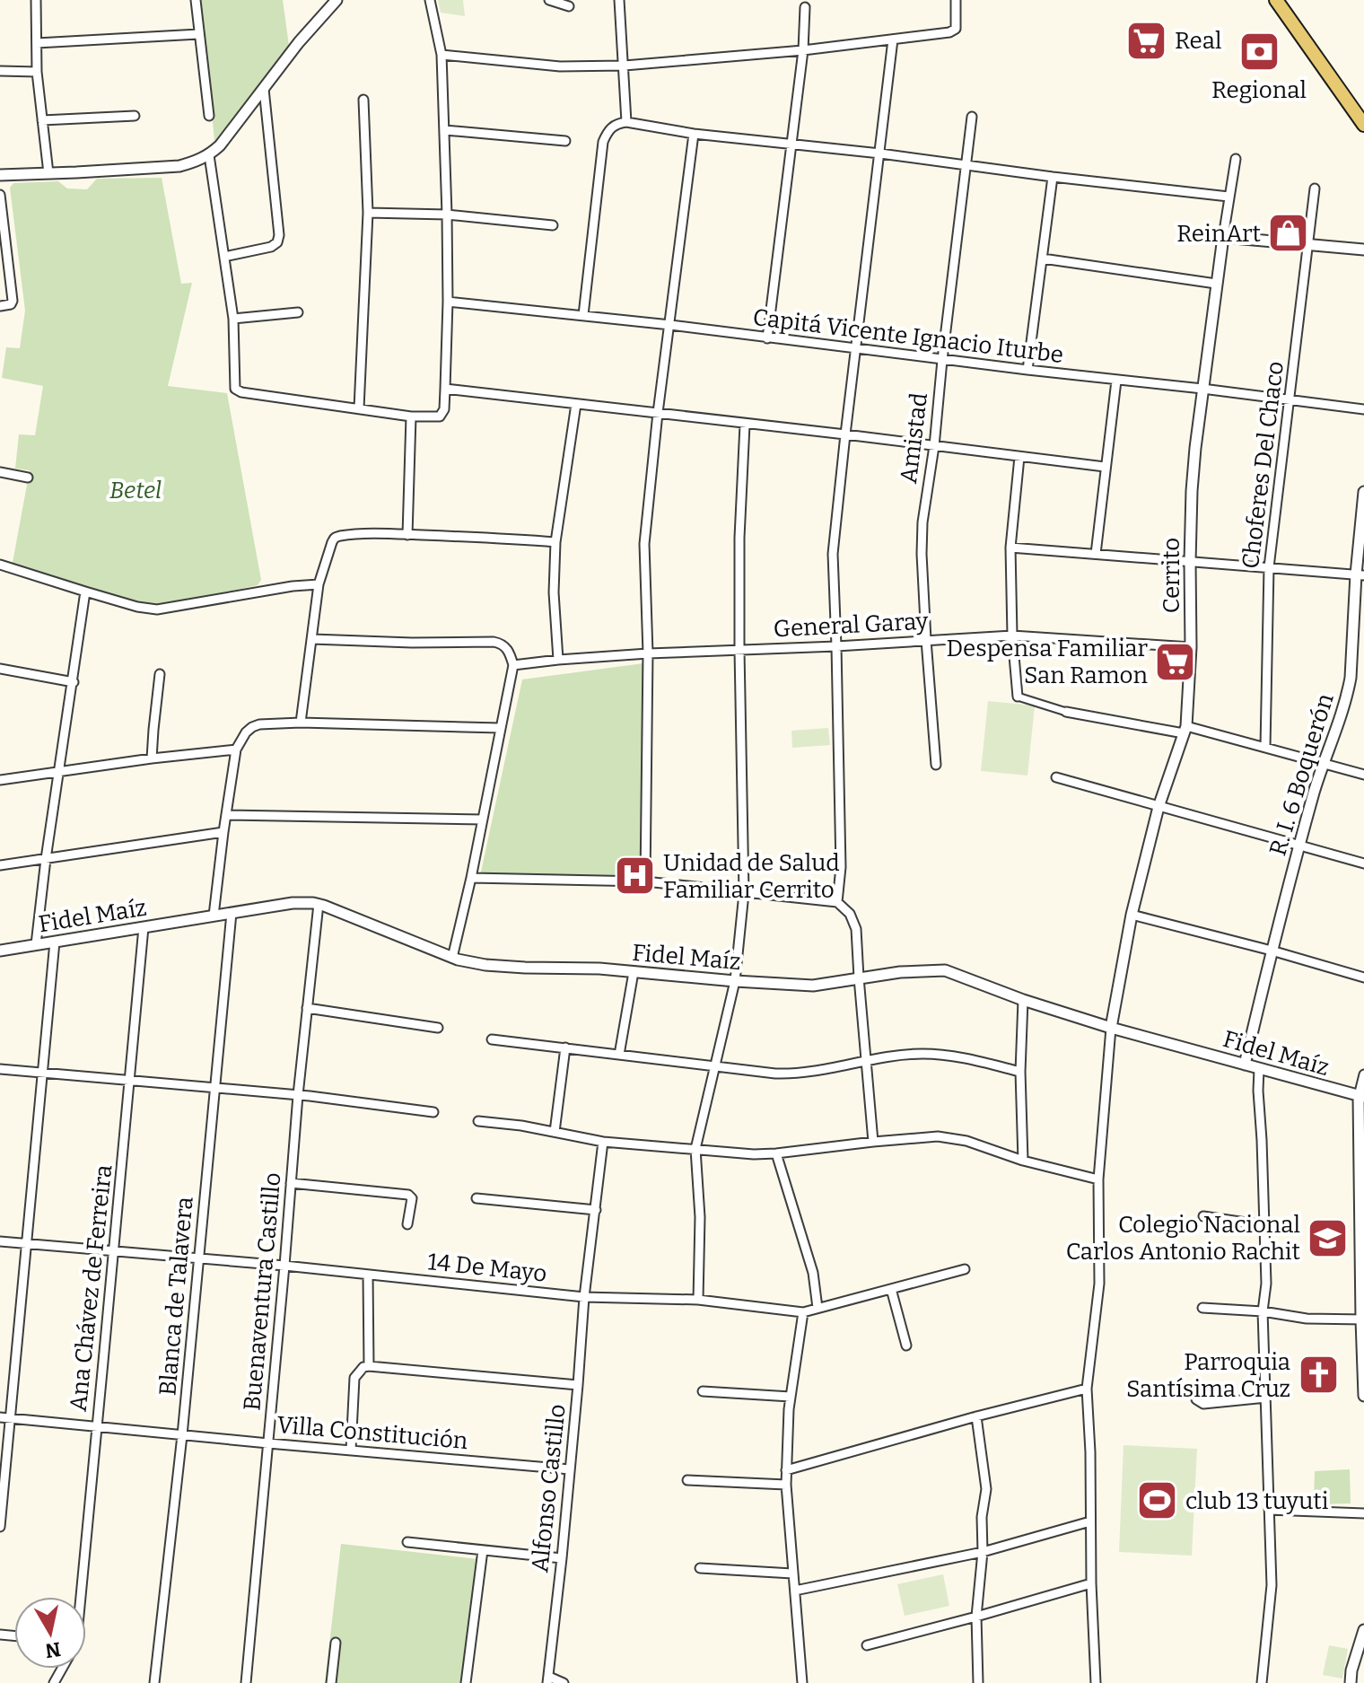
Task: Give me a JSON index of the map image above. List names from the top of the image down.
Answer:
{
  "streets": {
    "street": [
      "Capitá Vicente Ignacio Iturbe",
      "Amistad",
      "Choferes Del Chaco",
      "Cerrito",
      "General Garay",
      "R. I. 6 Boquerón",
      "Fidel Maíz",
      "14 De Mayo",
      "Ana Chávez de Ferreira",
      "Buenaventura Castillo",
      "Blanca de Talavera",
      "Villa Constitución",
      "Alfonso Castillo"
    ]
  },
  "crossings": [
    ["Capitá Vicente Ignacio Iturbe", "Amistad"],
    ["Capitá Vicente Ignacio Iturbe", "Choferes Del Chaco"],
    ["Capitá Vicente Ignacio Iturbe", "Cerrito"],
    ["Amistad", "General Garay"],
    ["Cerrito", "General Garay"],
    ["Cerrito", "Fidel Maíz"],
    ["R. I. 6 Boquerón", "Fidel Maíz"],
    ["Fidel Maíz", "Ana Chávez de Ferreira"],
    ["Fidel Maíz", "Buenaventura Castillo"],
    ["Fidel Maíz", "Blanca de Talavera"],
    ["14 De Mayo", "Ana Chávez de Ferreira"],
    ["14 De Mayo", "Buenaventura Castillo"],
    ["14 De Mayo", "Blanca de Talavera"],
    ["14 De Mayo", "Alfonso Castillo"],
    ["Ana Chávez de Ferreira", "Villa Constitución"],
    ["Buenaventura Castillo", "Villa Constitución"],
    ["Blanca de Talavera", "Villa Constitución"],
    ["Villa Constitución", "Alfonso Castillo"]
  ],
  "parks": ["Betel"],
  "places": {
    "supermarket": ["Real", "Despensa Familiar San Ramon"],
    "bank": ["Regional"],
    "shop": ["ReinArt"],
    "hospital": ["Unidad de Salud Familiar Cerrito"],
    "school or university": ["Colegio Nacional Carlos Antonio Rachit"],
    "church": ["Parroquia Santísima Cruz"],
    "sports": ["club 13 tuyuti"]
  },
  "north": "bottom"
}
